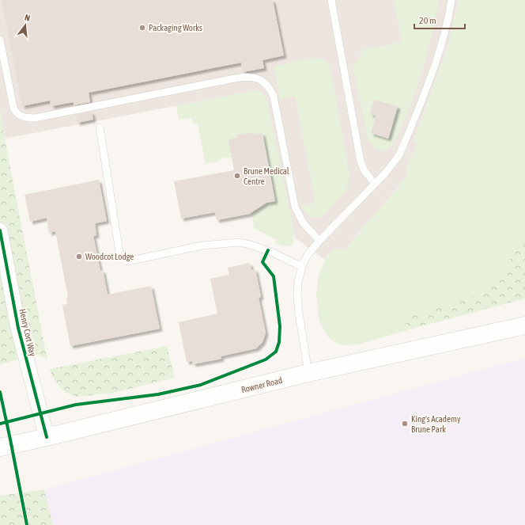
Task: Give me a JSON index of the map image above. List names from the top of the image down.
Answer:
{
  "streets": {
    "main road": ["Rowner Road"],
    "street": ["Henry Cort Way"]
  },
  "crossings": [
    ["Henry Cort Way", "Rowner Road"]
  ],
  "places": [
    "Packaging Works",
    "Brune Medical Centre",
    "Woodcot Lodge",
    "King's Academy Brune Park"
  ],
  "scale_bar": "20 m",
  "north": "top"
}
